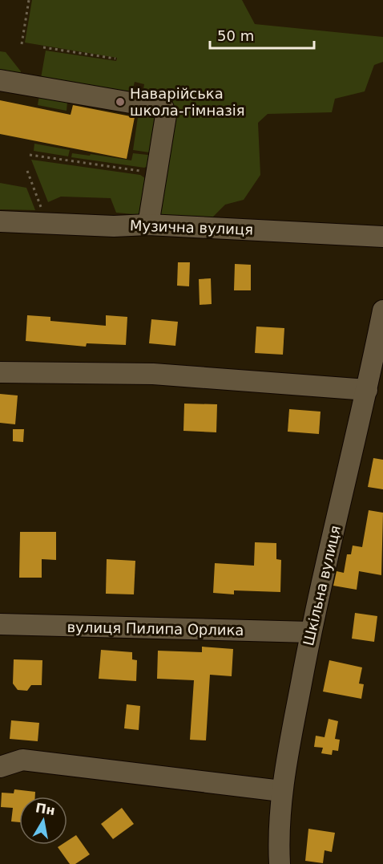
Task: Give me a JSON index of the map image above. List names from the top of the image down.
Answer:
{
  "streets": {
    "street": ["Музична вулиця", "Шкільна вулиця", "вулиця Пилипа Орлика"]
  },
  "crossings": [
    ["Шкільна вулиця", "вулиця Пилипа Орлика"]
  ],
  "places": ["Наварійська школа-гімназія"],
  "scale_bar": "50 m",
  "north": "top"
}
